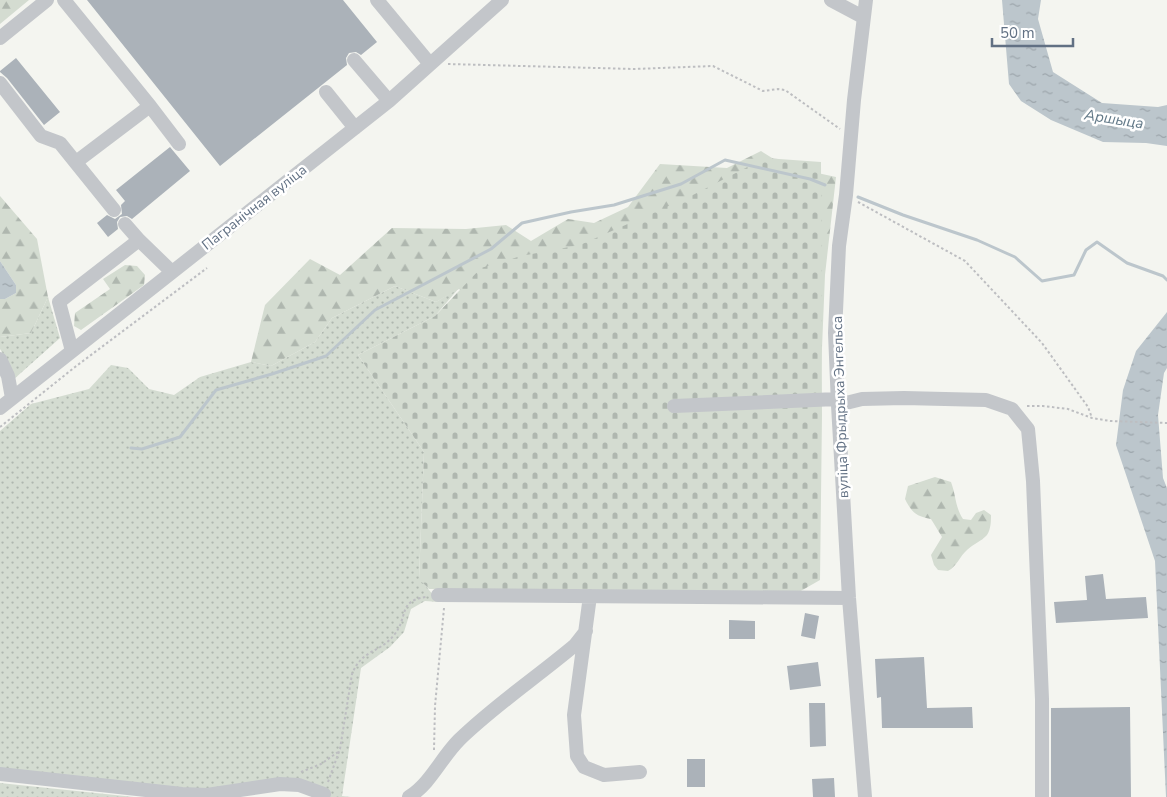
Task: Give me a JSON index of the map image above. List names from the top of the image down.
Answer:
{
  "streets": {
    "street": ["Пагранічная вуліца", "вуліца Фрыдрыха Энгельса"]
  },
  "water": ["Аршыца"],
  "scale_bar": "50 m"
}
